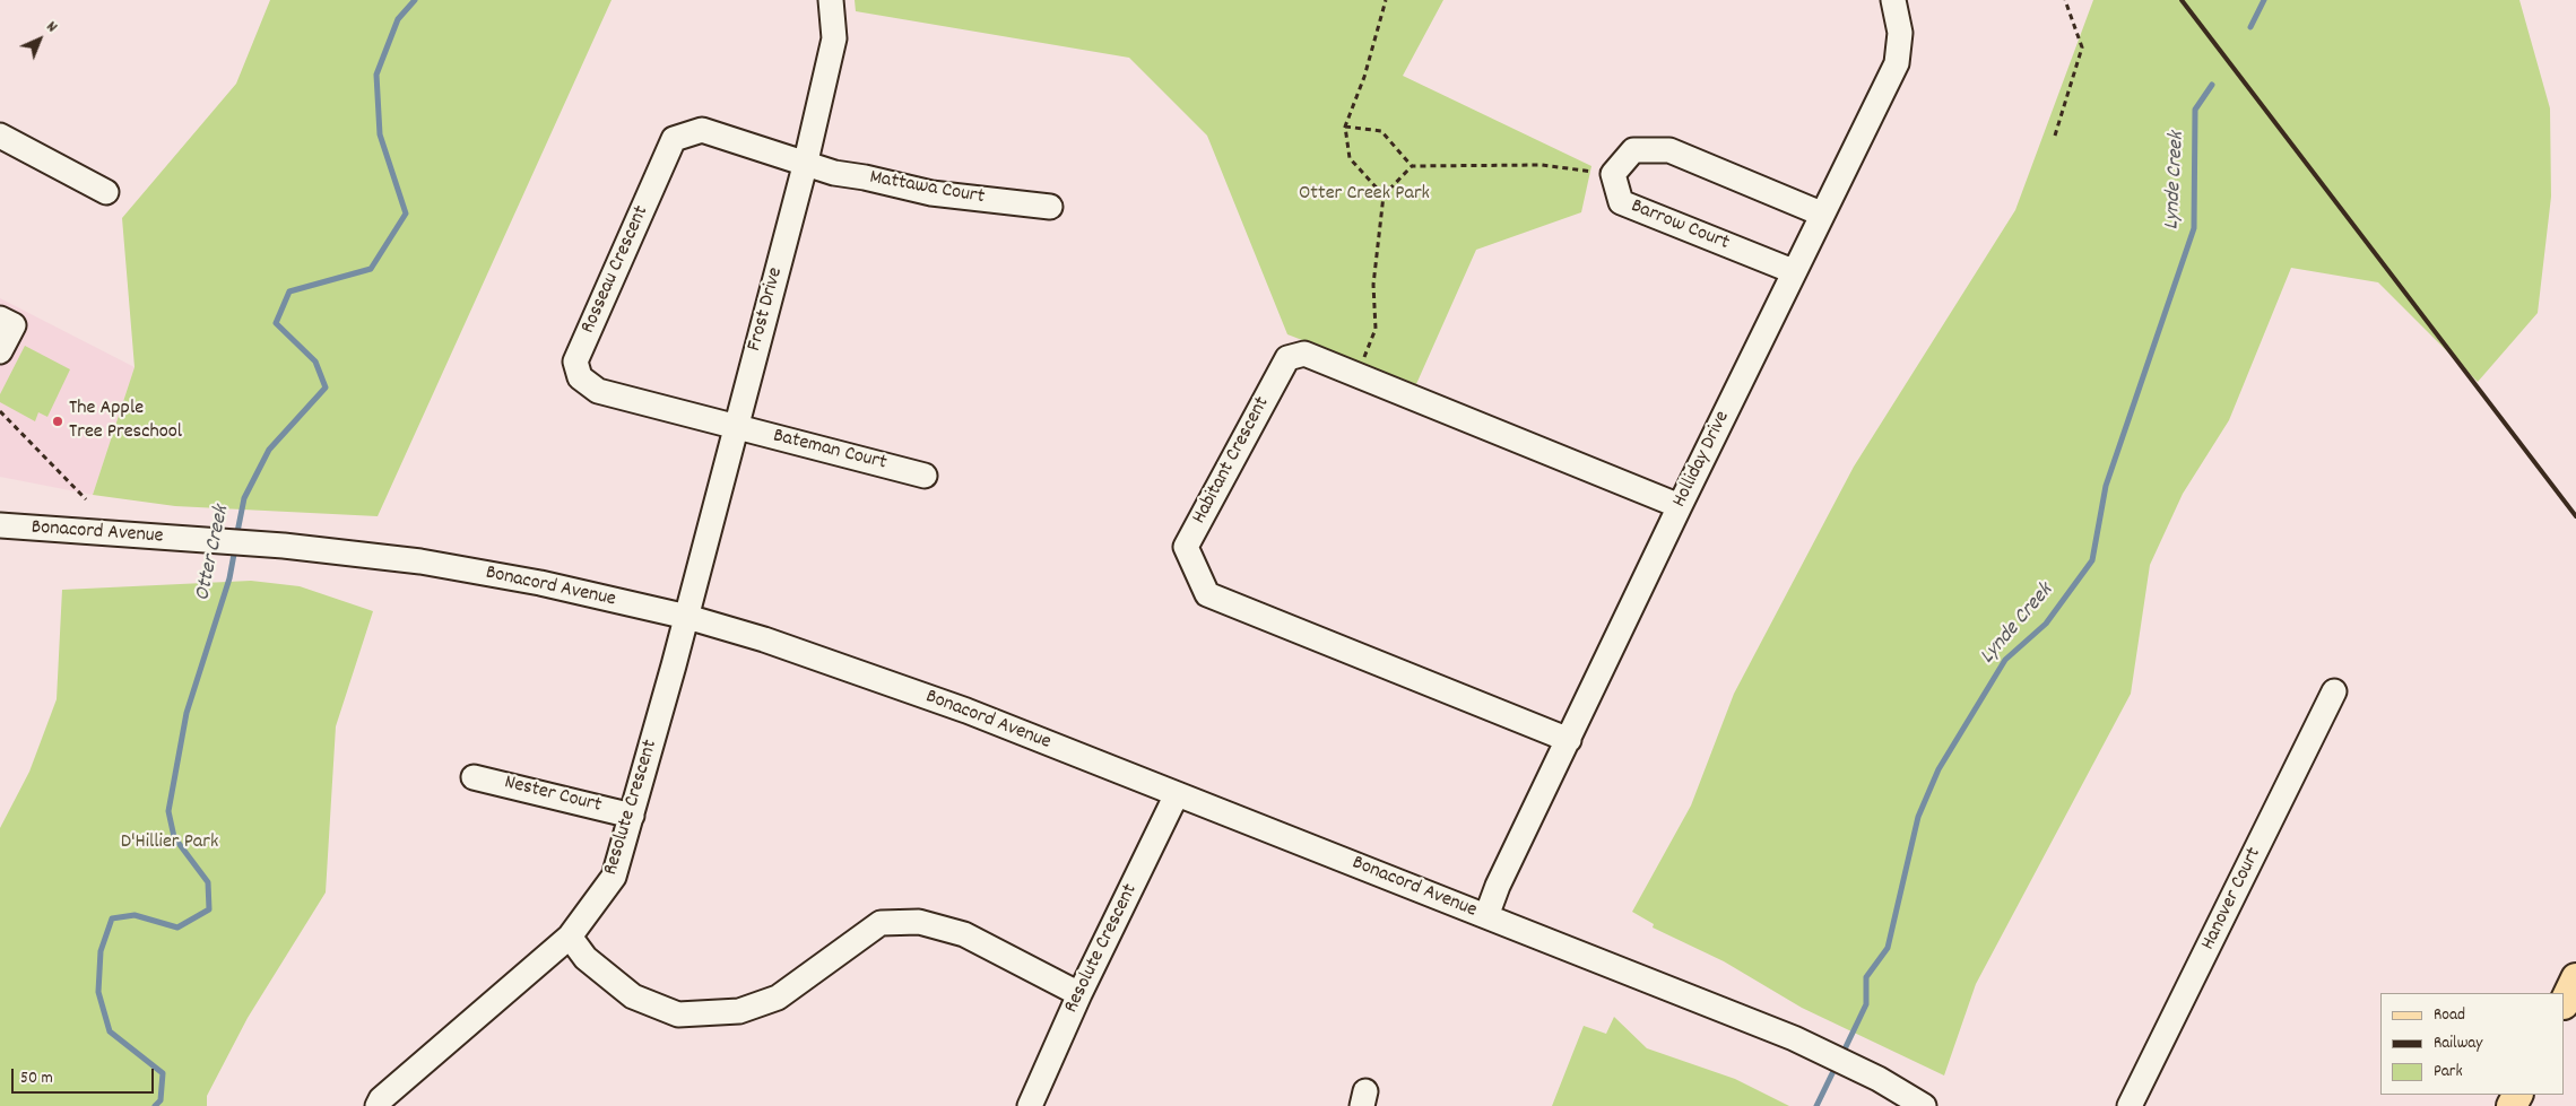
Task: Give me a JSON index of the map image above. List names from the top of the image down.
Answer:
{
  "streets": {
    "street": [
      "Mattawa Court",
      "Barrow Court",
      "Rosseau Crescent",
      "Frost Drive",
      "Bateman Court",
      "Holliday Drive",
      "Habitant Crescent",
      "Bonacord Avenue",
      "Nester Court",
      "Resolute Crescent",
      "Hanover Court"
    ]
  },
  "crossings": [
    ["Mattawa Court", "Rosseau Crescent"],
    ["Mattawa Court", "Frost Drive"],
    ["Barrow Court", "Holliday Drive"],
    ["Rosseau Crescent", "Frost Drive"],
    ["Rosseau Crescent", "Bateman Court"],
    ["Frost Drive", "Bateman Court"],
    ["Frost Drive", "Bonacord Avenue"],
    ["Frost Drive", "Resolute Crescent"],
    ["Holliday Drive", "Habitant Crescent"],
    ["Holliday Drive", "Bonacord Avenue"],
    ["Bonacord Avenue", "Resolute Crescent"],
    ["Nester Court", "Resolute Crescent"]
  ],
  "water": ["Lynde Creek", "Otter Creek"],
  "parks": ["Otter Creek Park", "D'Hillier Park"],
  "places": ["The Apple Tree Preschool"],
  "legend": ["Road", "Railway", "Park"],
  "scale_bar": "50 m",
  "north": "top right"
}
